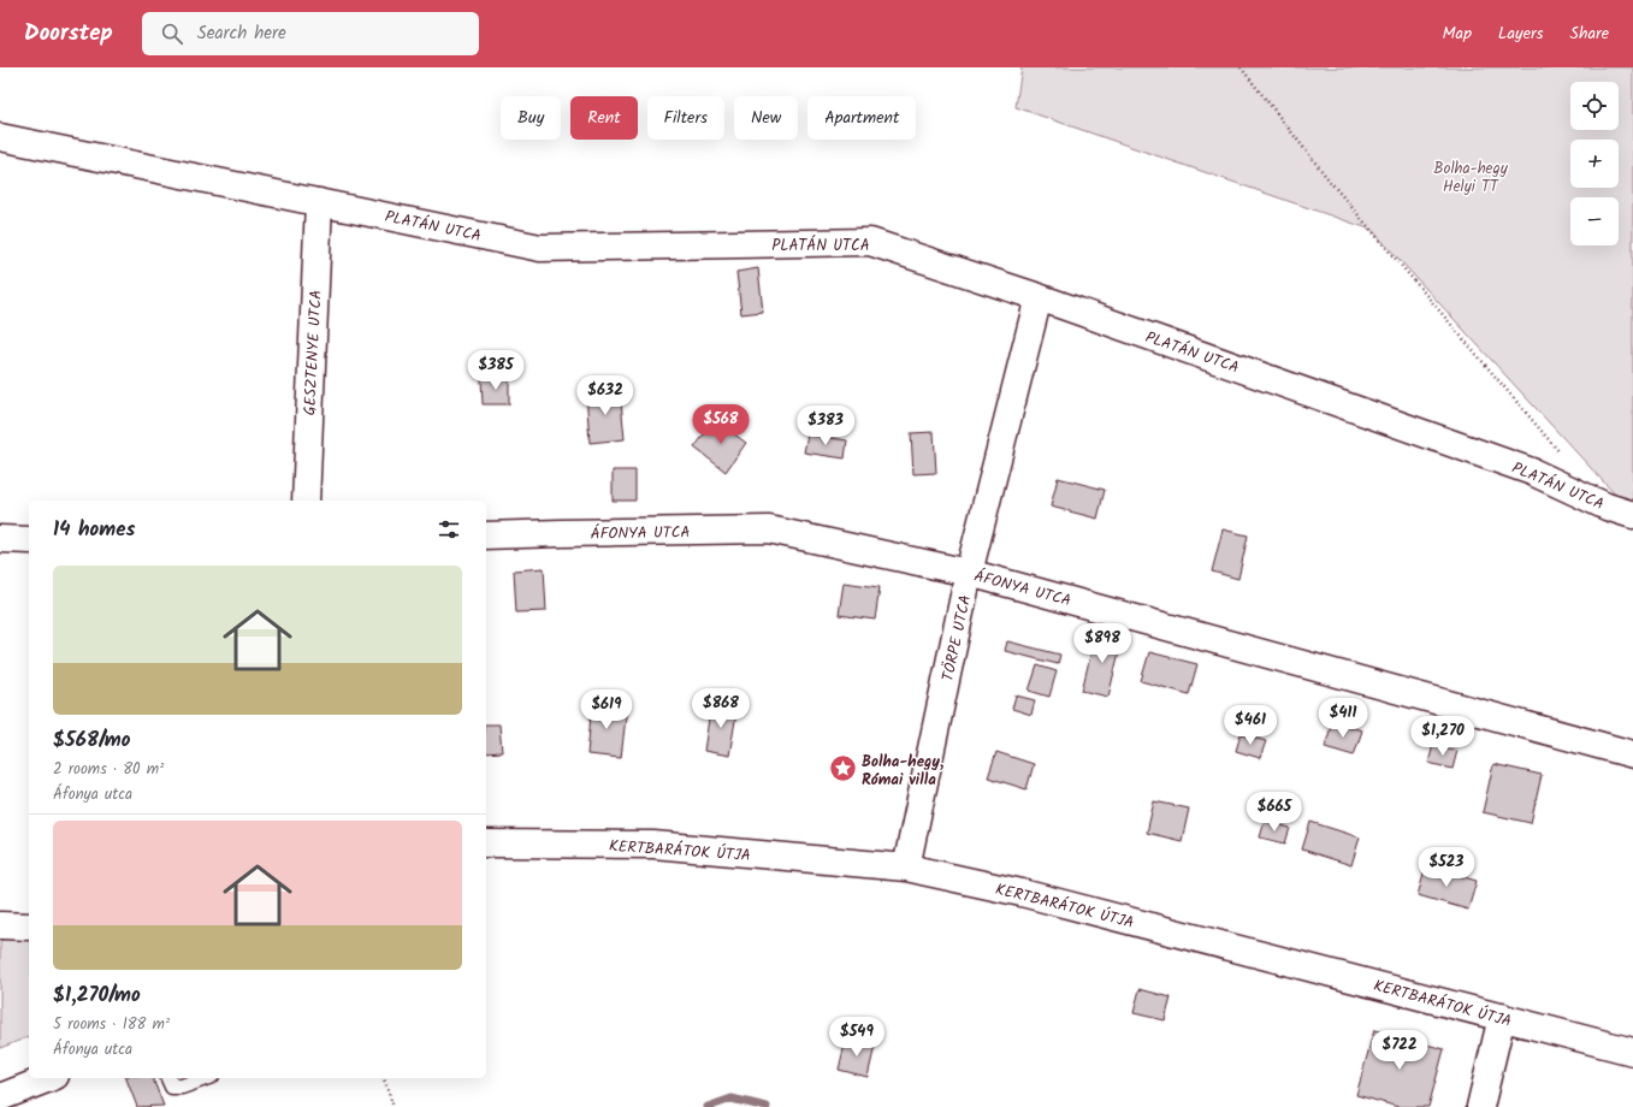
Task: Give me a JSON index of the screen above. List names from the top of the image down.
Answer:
{
  "streets": {
    "street": [
      "PLATÁN UTCA",
      "GESZTENYE UTCA",
      "ÁFONYA UTCA",
      "TÖRPE UTCA",
      "KERTBARÁTOK ÚTJA"
    ]
  },
  "crossings": [
    ["PLATÁN UTCA", "GESZTENYE UTCA"],
    ["PLATÁN UTCA", "TÖRPE UTCA"],
    ["ÁFONYA UTCA", "TÖRPE UTCA"],
    ["TÖRPE UTCA", "KERTBARÁTOK ÚTJA"]
  ],
  "parks": ["Bolha-hegy Helyi TT"],
  "places": {
    "place": ["Bolha-hegy, Római villa"]
  },
  "page": {
    "header": "Doorstep",
    "search": "Search here",
    "nav": ["Map", "Layers", "Share"],
    "map_buttons": ["+", "−"],
    "chip": [
      "Buy",
      "Rent",
      "Filters",
      "New",
      "Apartment"
    ],
    "price": [
      "$385",
      "$632",
      "$568",
      "$383",
      "$898",
      "$868",
      "$619",
      "$411",
      "$461",
      "$1,270",
      "$665",
      "$523",
      "$549",
      "$722"
    ],
    "heading": "14 homes",
    "list": [
      {
        "name": "$568/mo",
        "note": "2 rooms · 80 m² · Áfonya utca"
      },
      {
        "name": "$1,270/mo",
        "note": "5 rooms · 188 m² · Áfonya utca"
      }
    ]
  }
}
